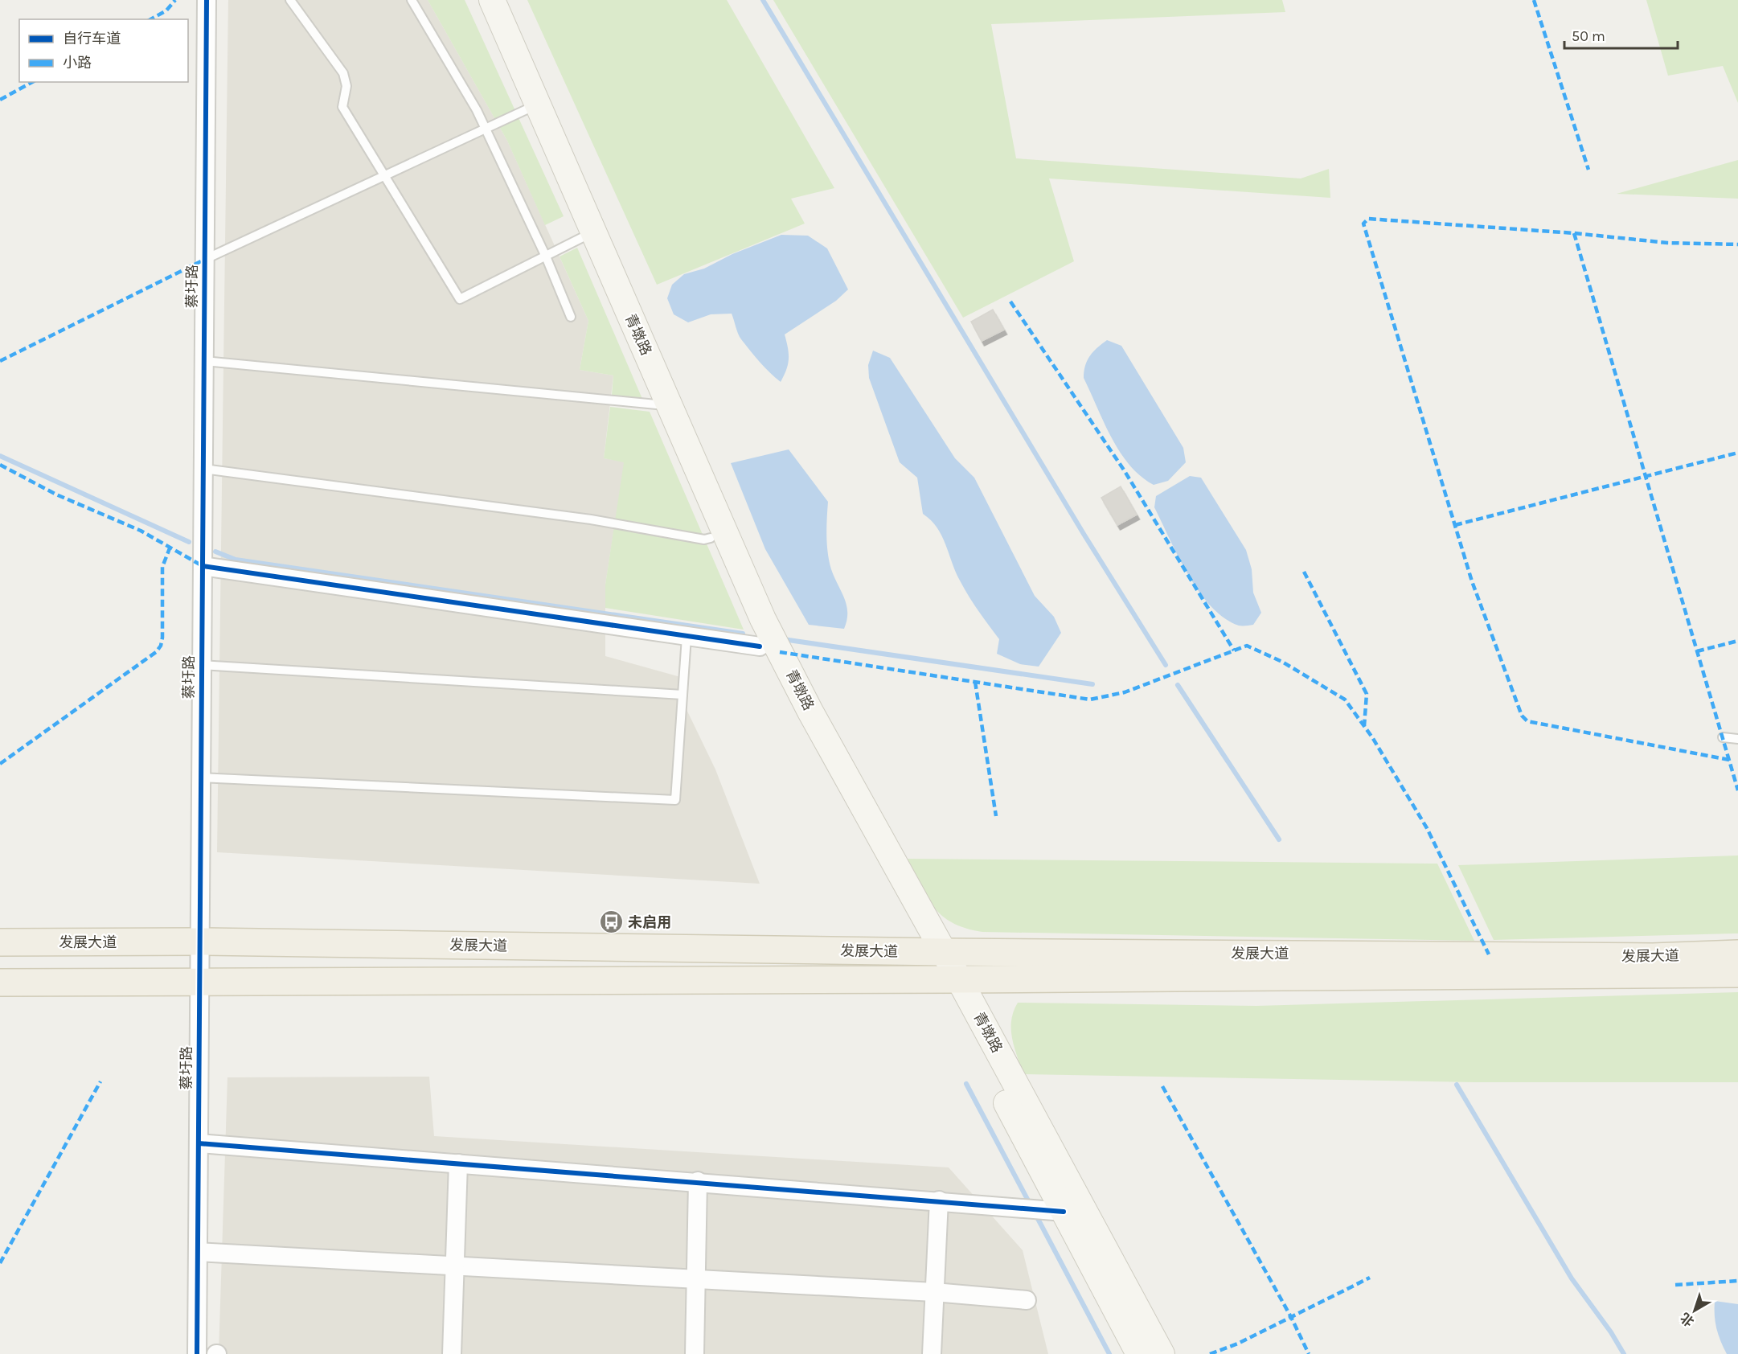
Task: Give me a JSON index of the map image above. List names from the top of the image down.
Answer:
{
  "streets": {
    "main road": ["青墩路", "发展大道"],
    "street": ["蔡圩路"]
  },
  "crossings": [
    ["蔡圩路", "发展大道"],
    ["青墩路", "发展大道"]
  ],
  "places": {
    "bus stop": ["未启用"]
  },
  "legend": ["自行车道", "小路"],
  "scale_bar": "50 m",
  "north": "bottom left"
}
